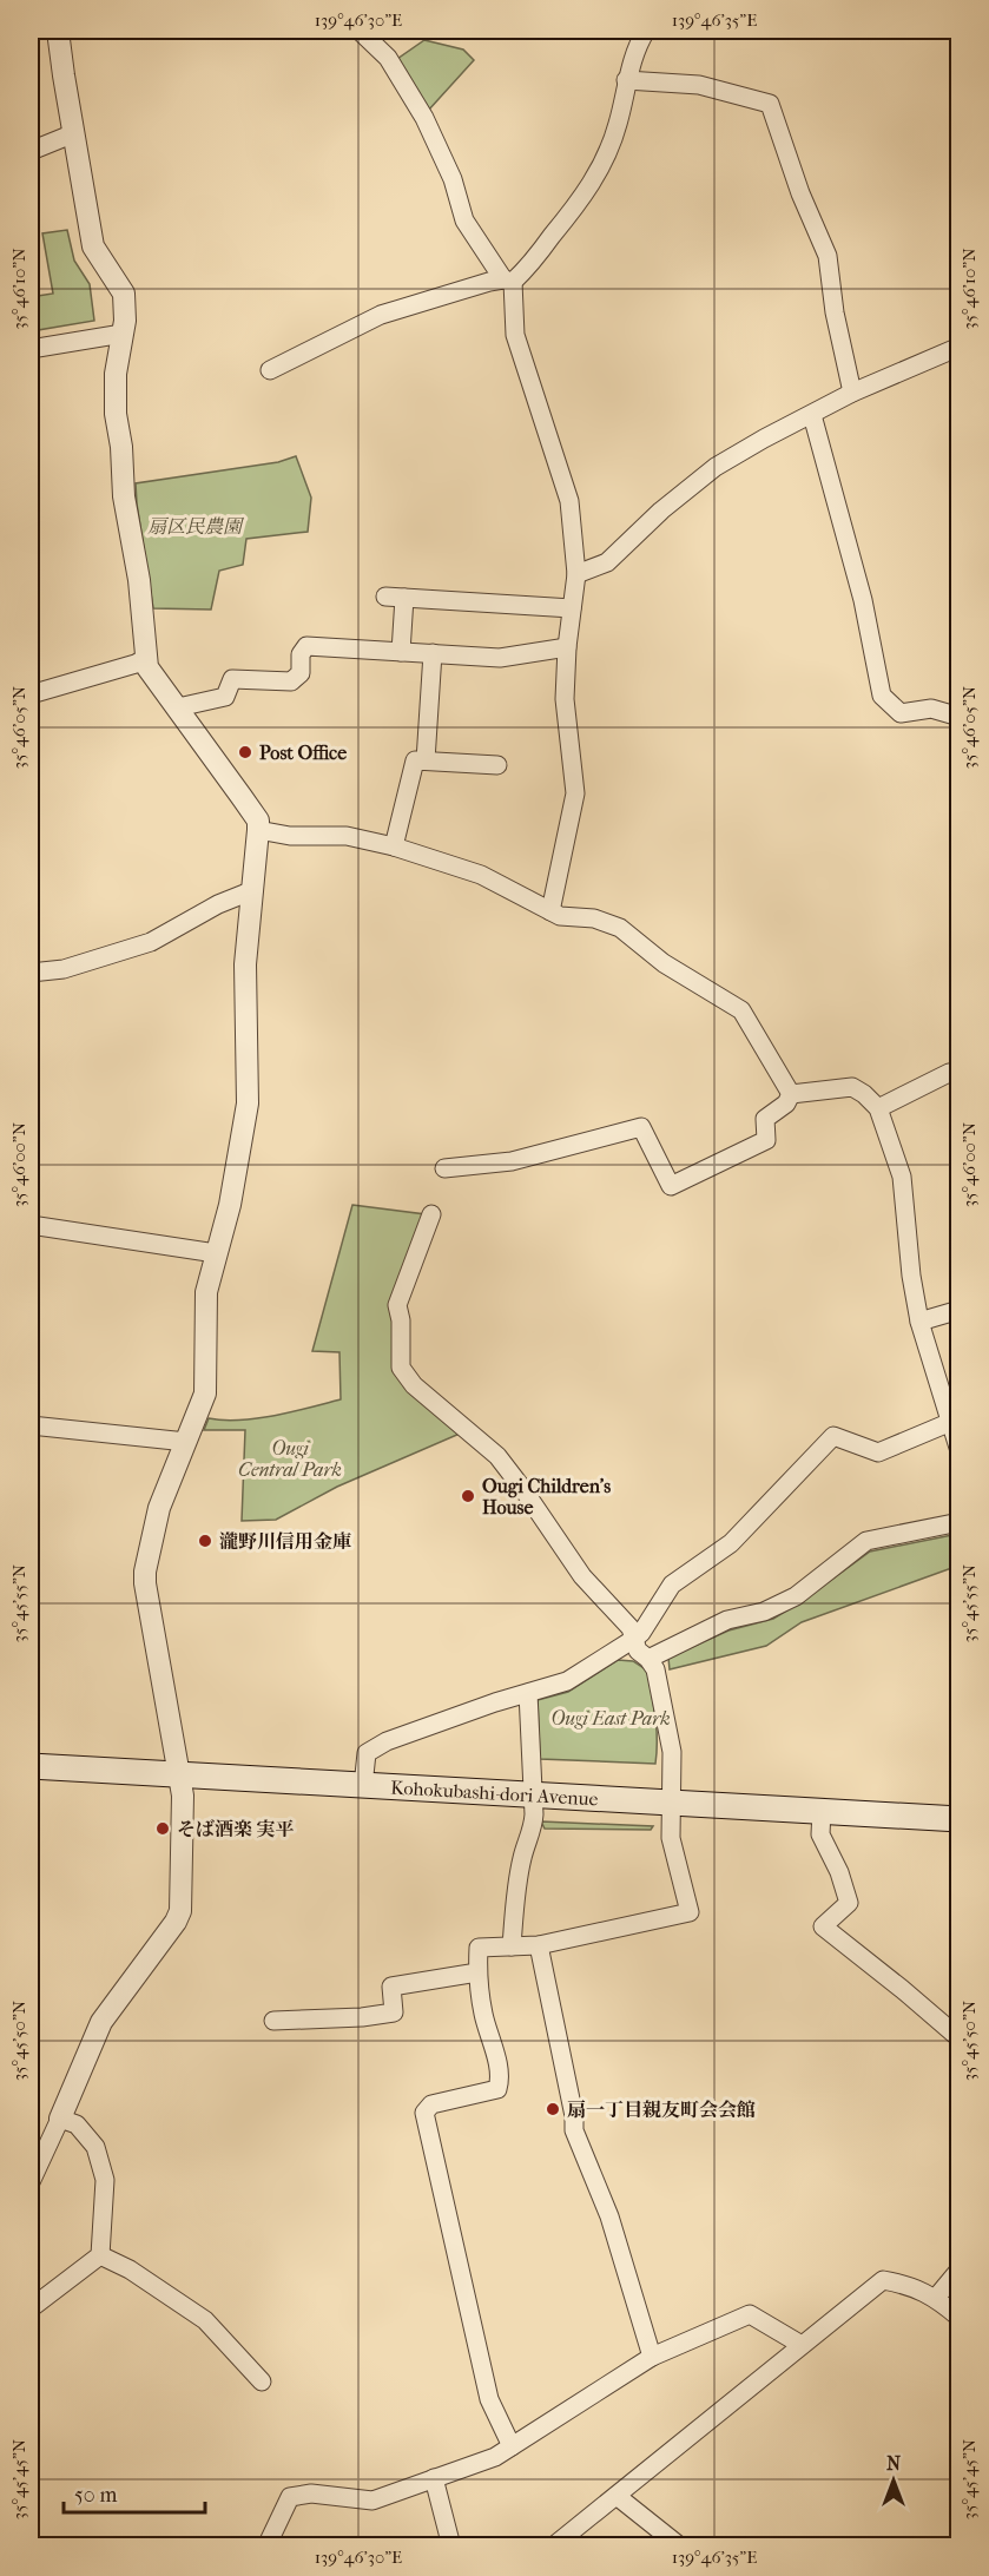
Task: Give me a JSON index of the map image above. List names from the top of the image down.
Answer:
{
  "streets": {
    "main road": ["Kohokubashi-dori Avenue"]
  },
  "parks": ["扇区民農園", "Ougi Central Park", "Ougi East Park"],
  "places": [
    "Post Office",
    "Ougi Children's House",
    "瀧野川信用金庫",
    "そば酒楽 実平",
    "扇一丁目親友町会会館"
  ],
  "scale_bar": "50 m",
  "north": "top",
  "coordinates": [
    "139°46'30\"E",
    "139°46'35\"E",
    "35°46'10\"N",
    "35°46'05\"N",
    "35°46'00\"N",
    "35°45'55\"N",
    "35°45'50\"N",
    "35°45'45\"N"
  ]
}
